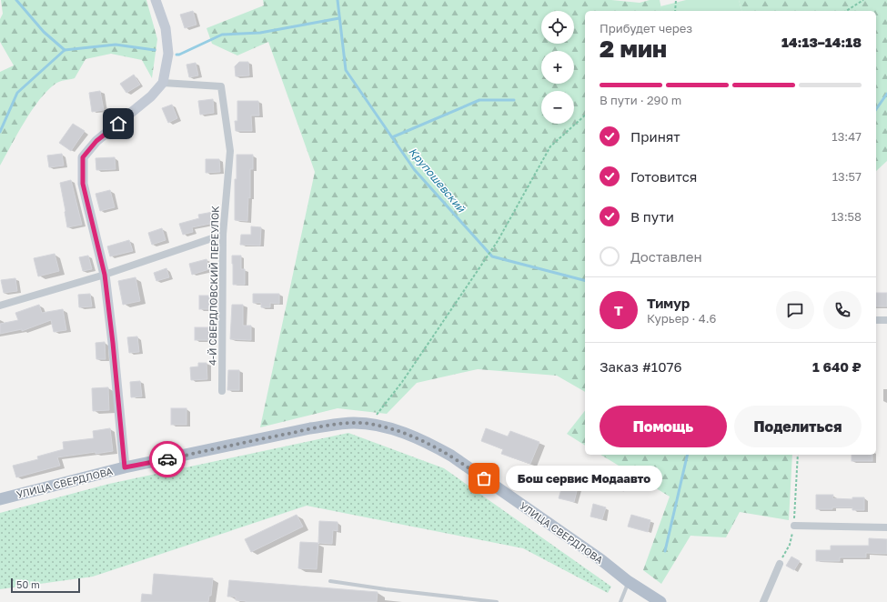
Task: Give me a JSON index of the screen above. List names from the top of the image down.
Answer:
{
  "streets": {
    "main road": ["УЛИЦА СВЕРДЛОВА"],
    "street": ["4-Й СВЕРДЛОВСКИЙ ПЕРЕУЛОК"]
  },
  "water": ["Крупошевский"],
  "places": ["Бош сервис Модаавто"],
  "scale_bar": "50 m",
  "page": {
    "map_buttons": ["+", "−"],
    "heading": ["2 мин", "Прибудет через", "14:13–14:18"],
    "panel": [
      "Тимур",
      "Курьер · 4.6",
      "Заказ #1076",
      "1 640 ₽"
    ],
    "bar": "В пути · 290 m",
    "list": [
      ["Принят", "13:47"],
      ["Готовится", "13:57"],
      ["В пути", "13:58"],
      "Доставлен"
    ],
    "round": "Т",
    "buttons": ["Помощь", "Поделиться"],
    "bubble": "Бош сервис Модаавто",
    "scale": "50 m"
  }
}
